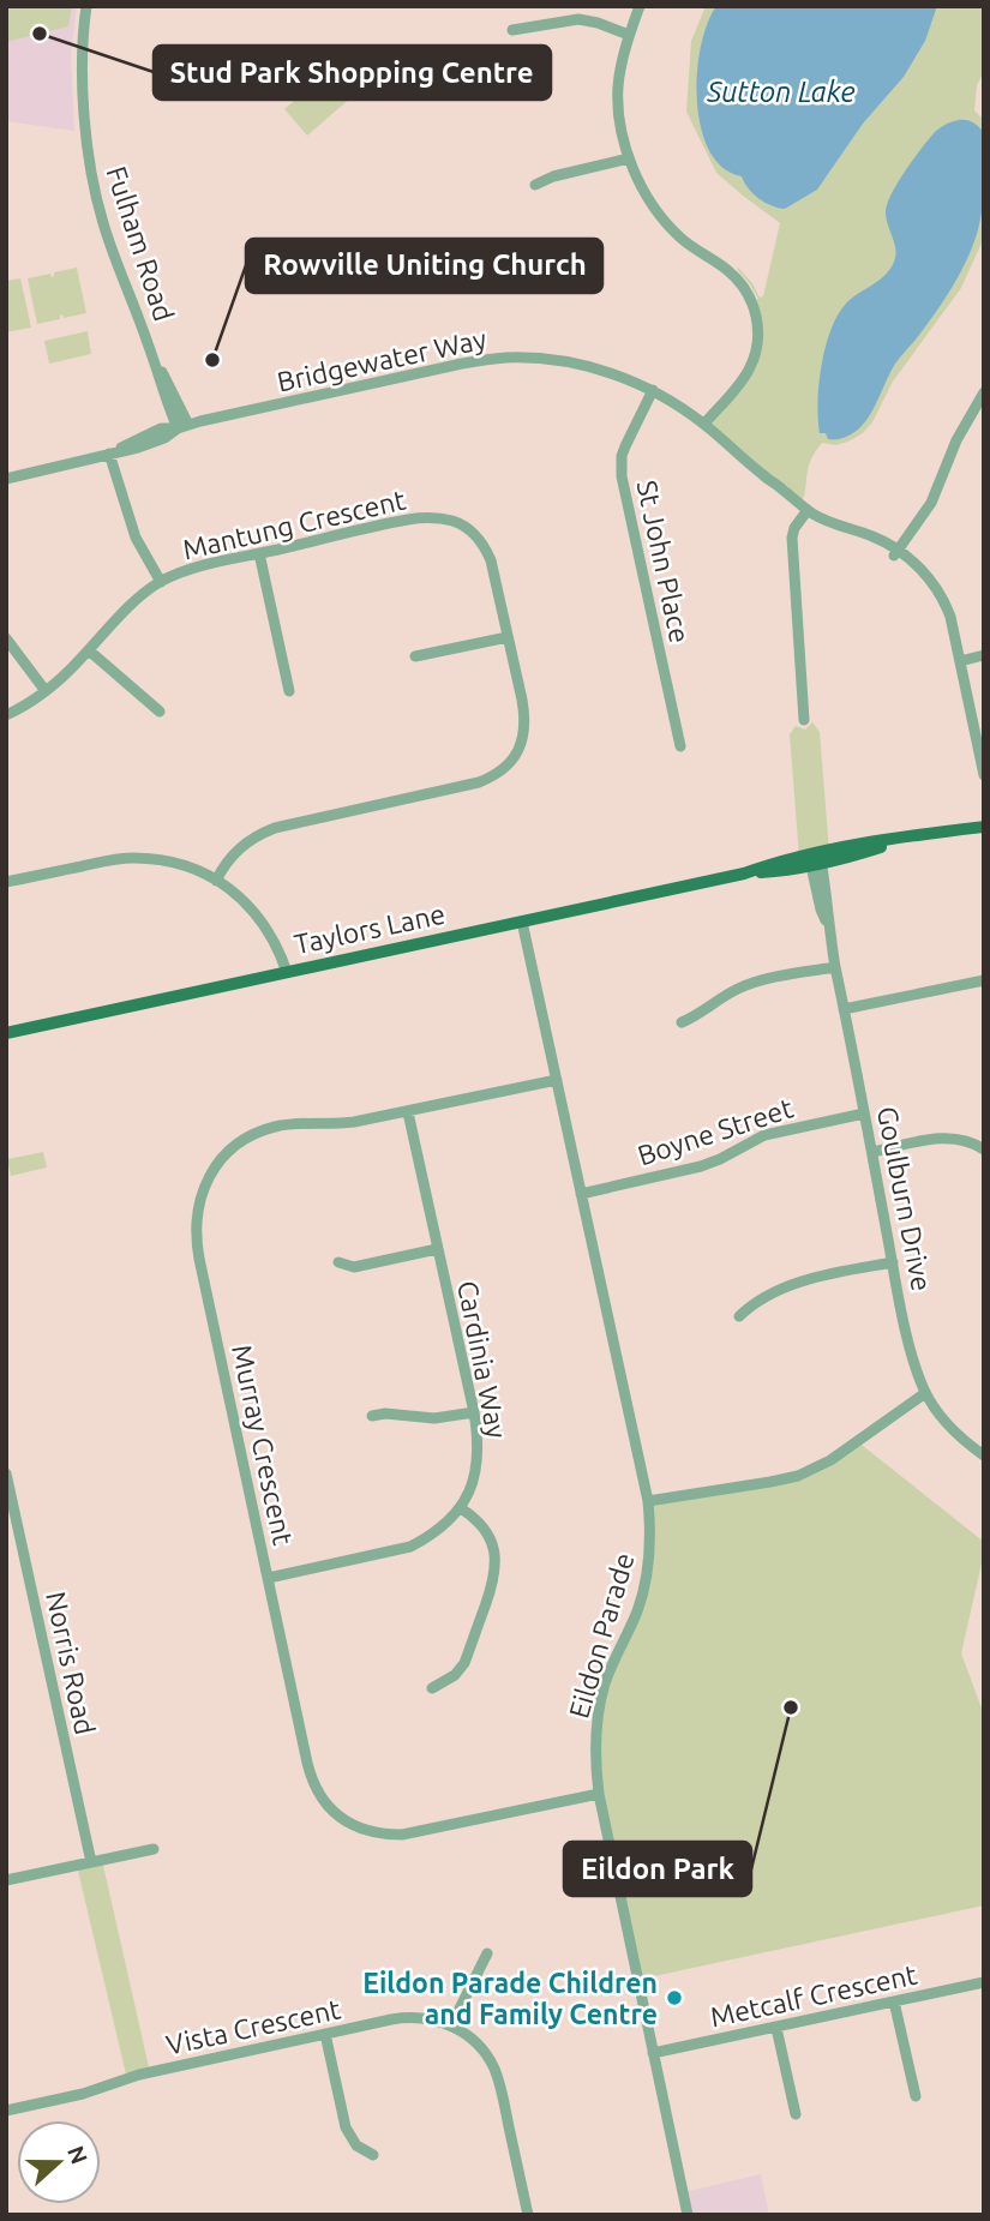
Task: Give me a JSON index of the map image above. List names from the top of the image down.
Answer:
{
  "streets": {
    "main road": ["Taylors Lane"],
    "street": [
      "Fulham Road",
      "Bridgewater Way",
      "Mantung Crescent",
      "St John Place",
      "Boyne Street",
      "Goulburn Drive",
      "Cardinia Way",
      "Murray Crescent",
      "Eildon Parade",
      "Norris Road",
      "Metcalf Crescent",
      "Vista Crescent"
    ]
  },
  "crossings": [
    ["Fulham Road", "Bridgewater Way"],
    ["Bridgewater Way", "St John Place"],
    ["Taylors Lane", "Goulburn Drive"],
    ["Taylors Lane", "Eildon Parade"],
    ["Boyne Street", "Goulburn Drive"],
    ["Boyne Street", "Eildon Parade"],
    ["Cardinia Way", "Murray Crescent"],
    ["Murray Crescent", "Eildon Parade"],
    ["Eildon Parade", "Metcalf Crescent"]
  ],
  "water": ["Sutton Lake"],
  "places": [
    "Stud Park Shopping Centre",
    "Rowville Uniting Church",
    "Eildon Park",
    "Eildon Parade Children and Family Centre"
  ],
  "north": "right"
}
